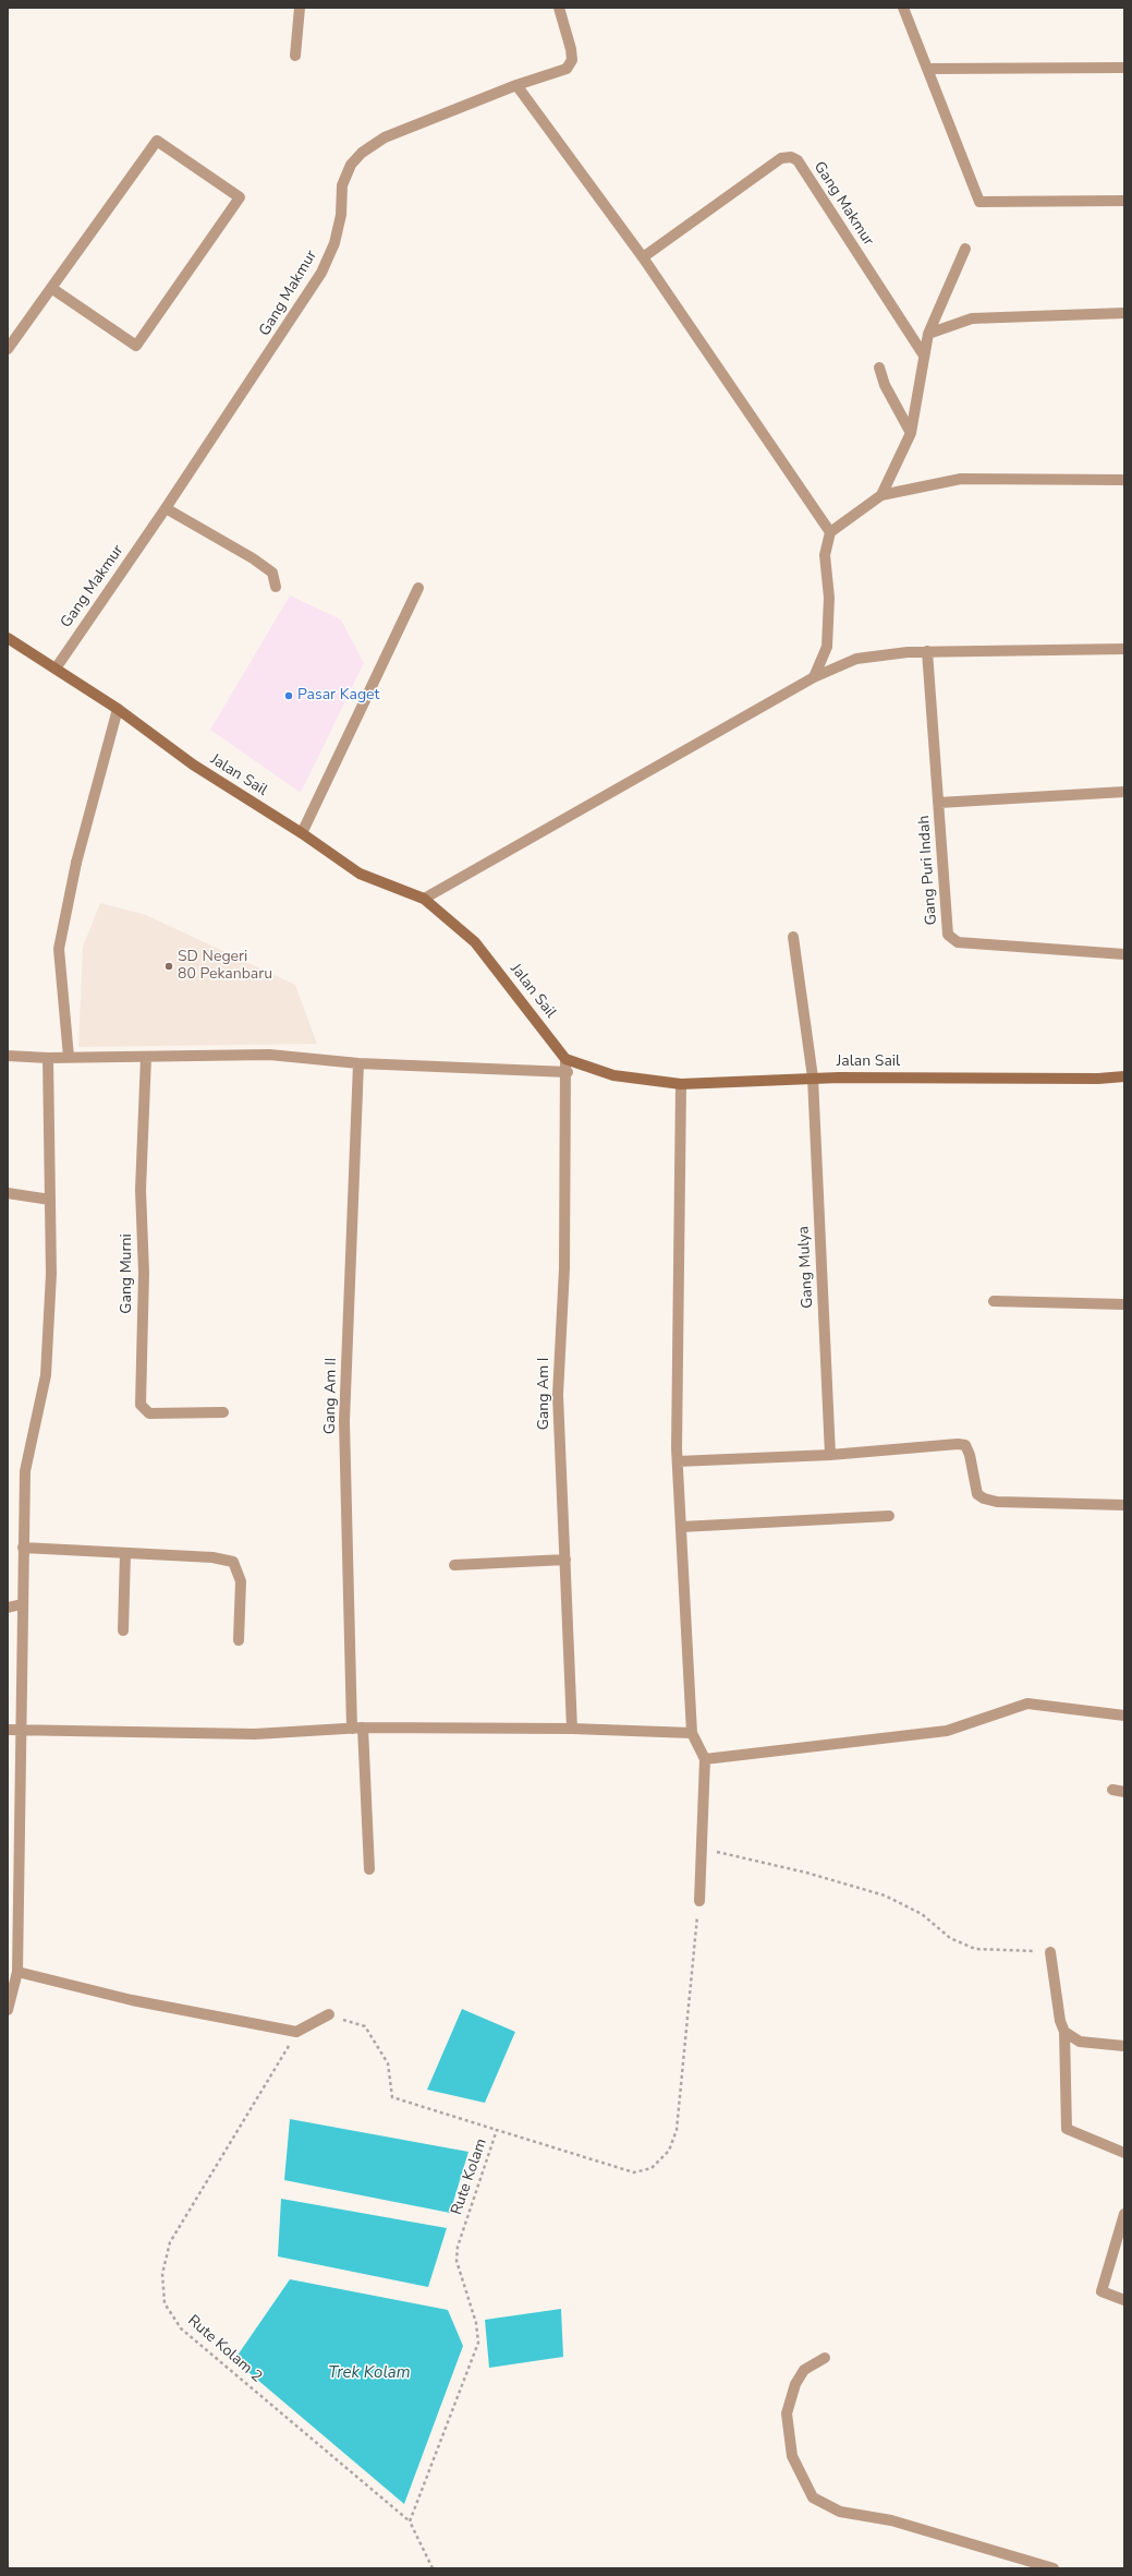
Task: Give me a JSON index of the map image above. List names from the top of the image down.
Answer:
{
  "streets": {
    "street": [
      "Gang Makmur",
      "Jalan Sail",
      "Gang Puri Indah",
      "Gang Mulya",
      "Gang Murni",
      "Gang Am I",
      "Gang Am II"
    ],
    "path": ["Rute Kolam", "Rute Kolam 2"]
  },
  "crossings": [
    ["Gang Makmur", "Jalan Sail"],
    ["Jalan Sail", "Gang Mulya"],
    ["Jalan Sail", "Gang Am I"],
    ["Rute Kolam", "Rute Kolam 2"]
  ],
  "water": ["Trek Kolam"],
  "places": ["Pasar Kaget", "SD Negeri 80 Pekanbaru"]
}
